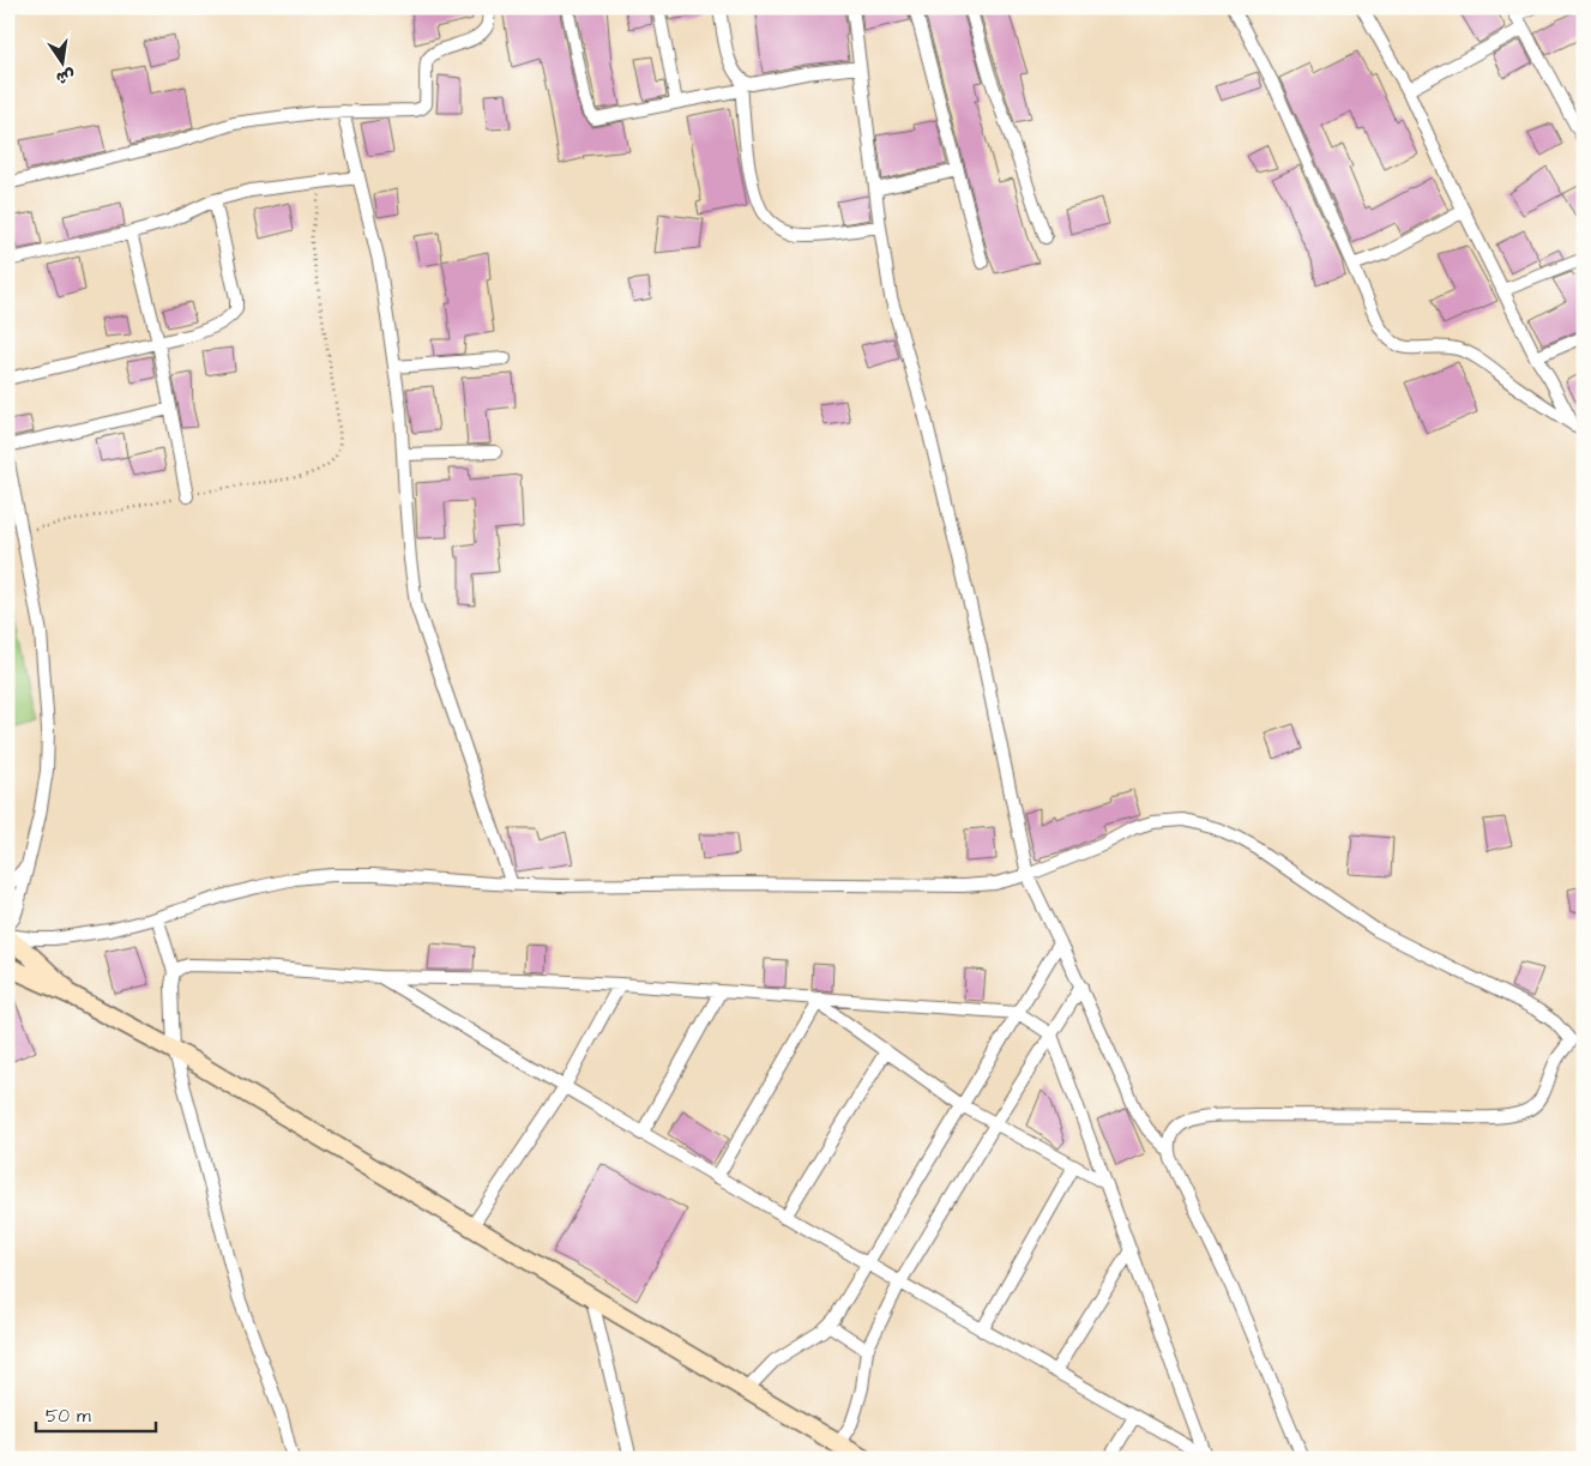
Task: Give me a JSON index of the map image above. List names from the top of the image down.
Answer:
{
  "scale_bar": "50 m",
  "north": "bottom"
}
